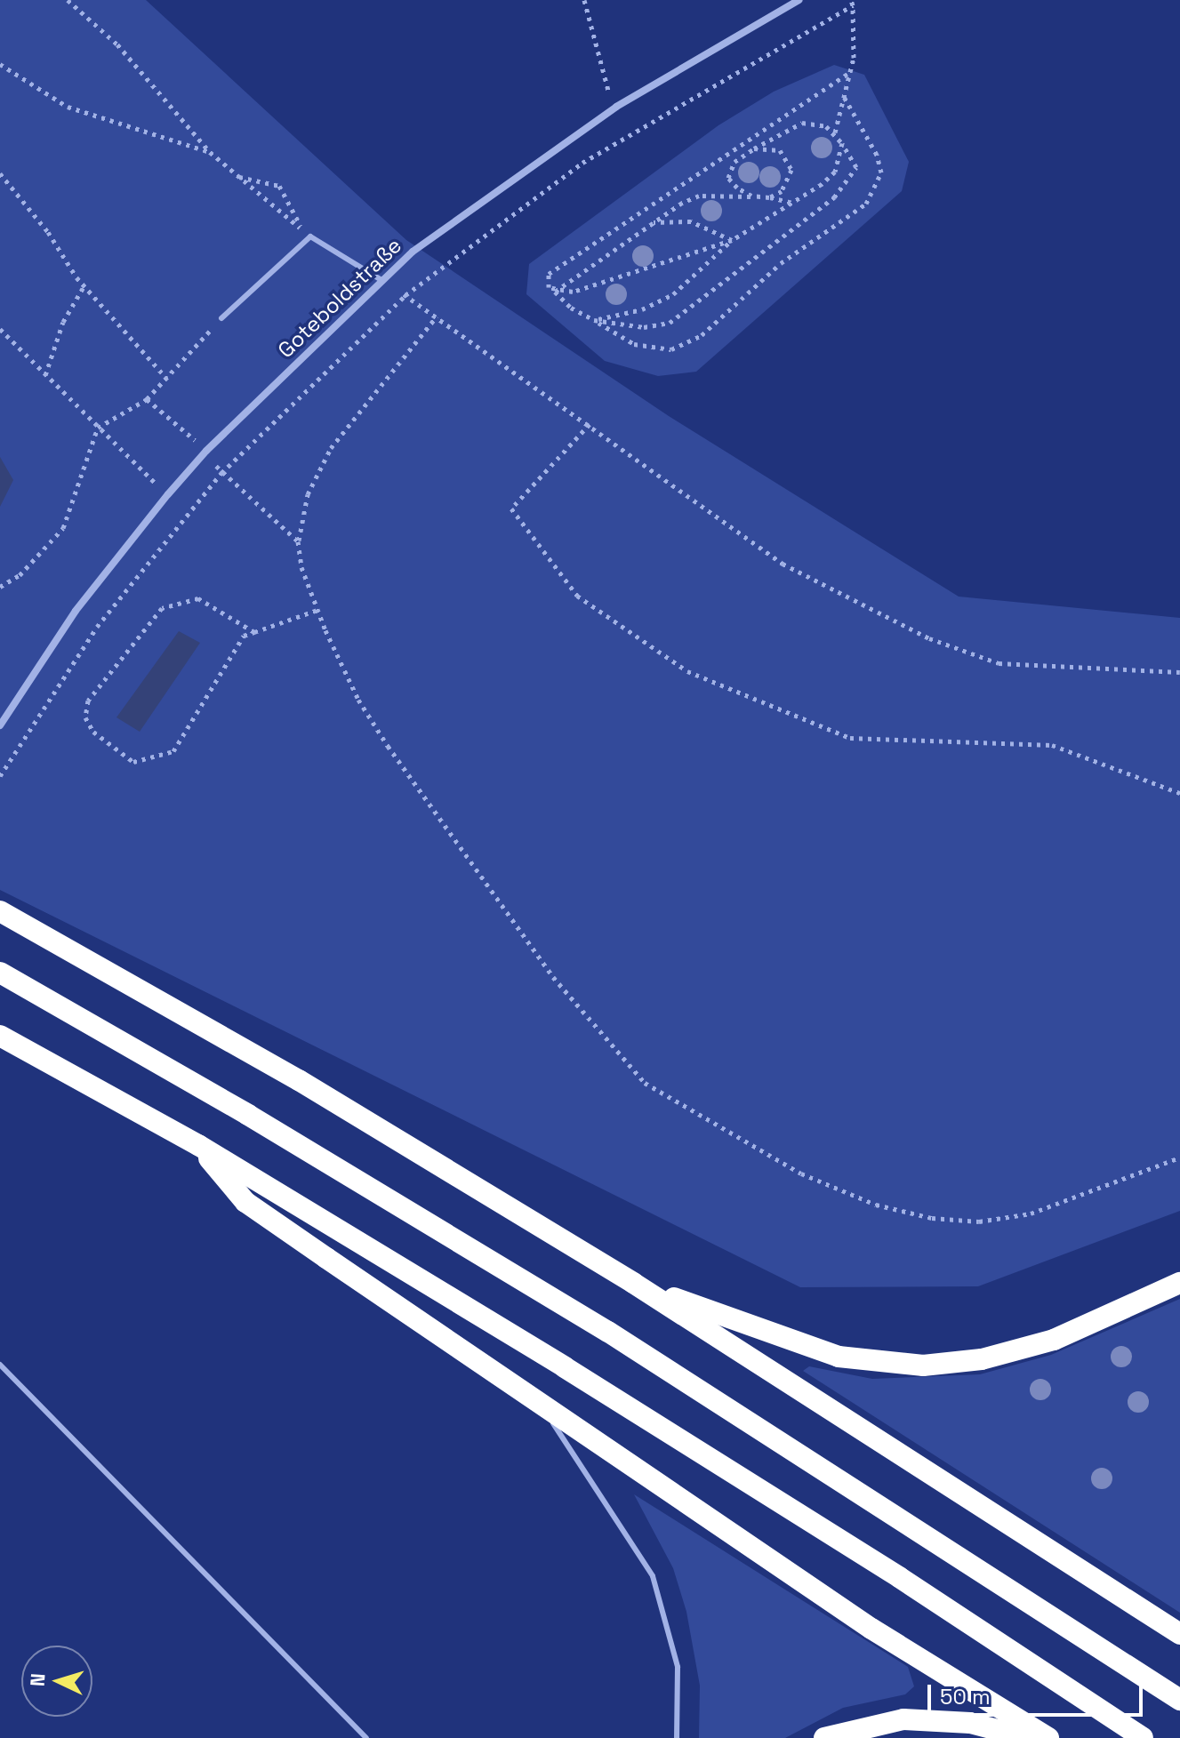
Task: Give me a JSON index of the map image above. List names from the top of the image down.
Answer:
{
  "streets": {
    "street": ["Goteboldstraße"]
  },
  "scale_bar": "50 m",
  "north": "left"
}
